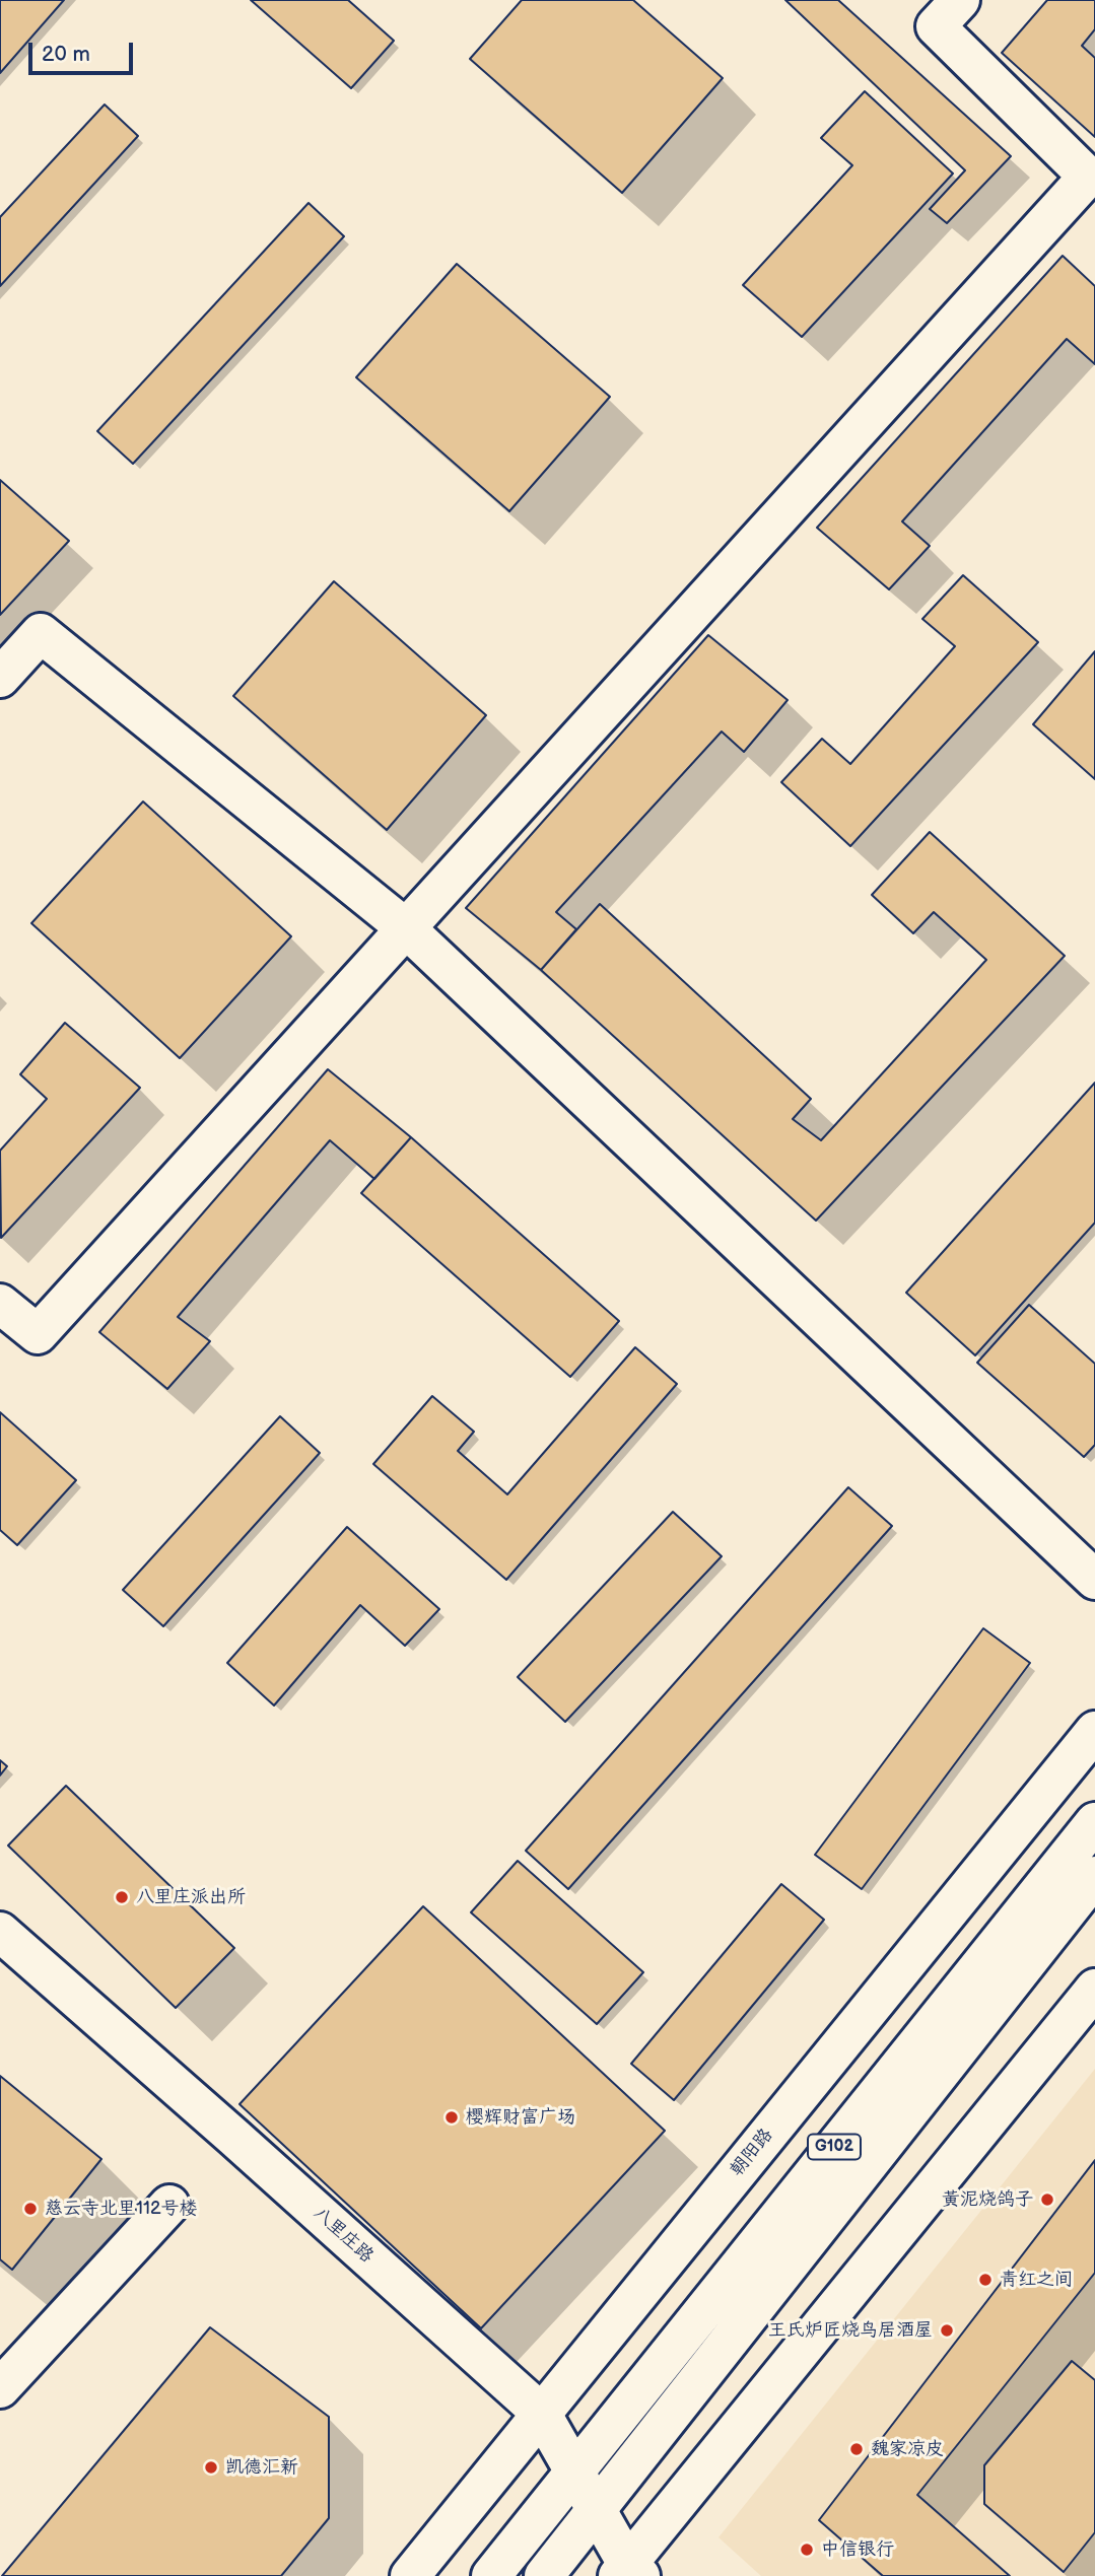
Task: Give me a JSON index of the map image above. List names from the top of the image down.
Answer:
{
  "streets": {
    "main road": ["G102", "朝阳路", "八里庄路"]
  },
  "crossings": [
    ["G102", "八里庄路"],
    ["朝阳路", "八里庄路"]
  ],
  "places": [
    "八里庄派出所",
    "樱辉财富广场",
    "黄泥烧鸽子",
    "慈云寺北里112号楼",
    "青红之间",
    "王氏炉匠烧鸟居酒屋",
    "魏家凉皮",
    "凯德汇新",
    "中信银行"
  ],
  "scale_bar": "20 m"
}
